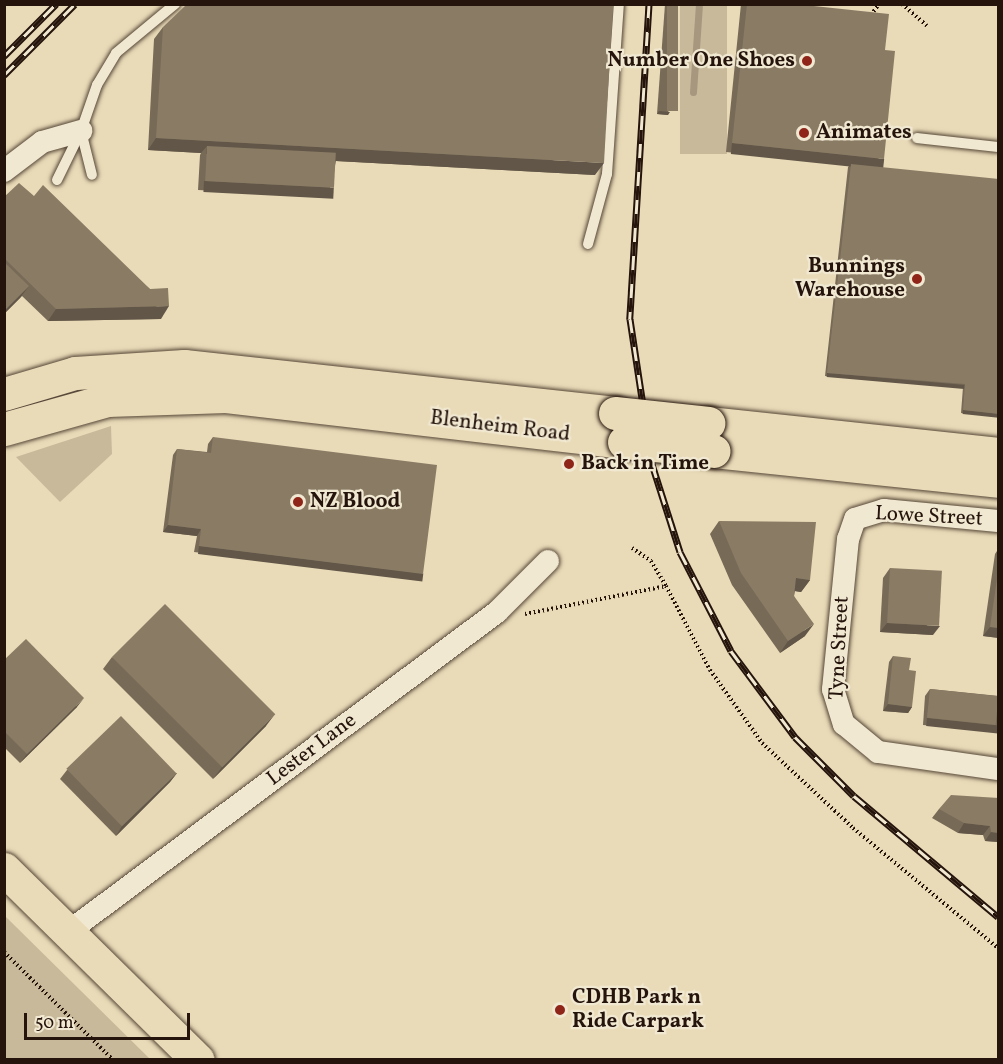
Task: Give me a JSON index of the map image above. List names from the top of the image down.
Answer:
{
  "streets": {
    "main road": ["Blenheim Road"],
    "street": ["Lowe Street", "Tyne Street", "Lester Lane"]
  },
  "crossings": [
    ["Lowe Street", "Tyne Street"]
  ],
  "places": [
    "Number One Shoes",
    "Animates",
    "Bunnings Warehouse",
    "Back in Time",
    "NZ Blood",
    "CDHB Park n Ride Carpark"
  ],
  "scale_bar": "50 m"
}
